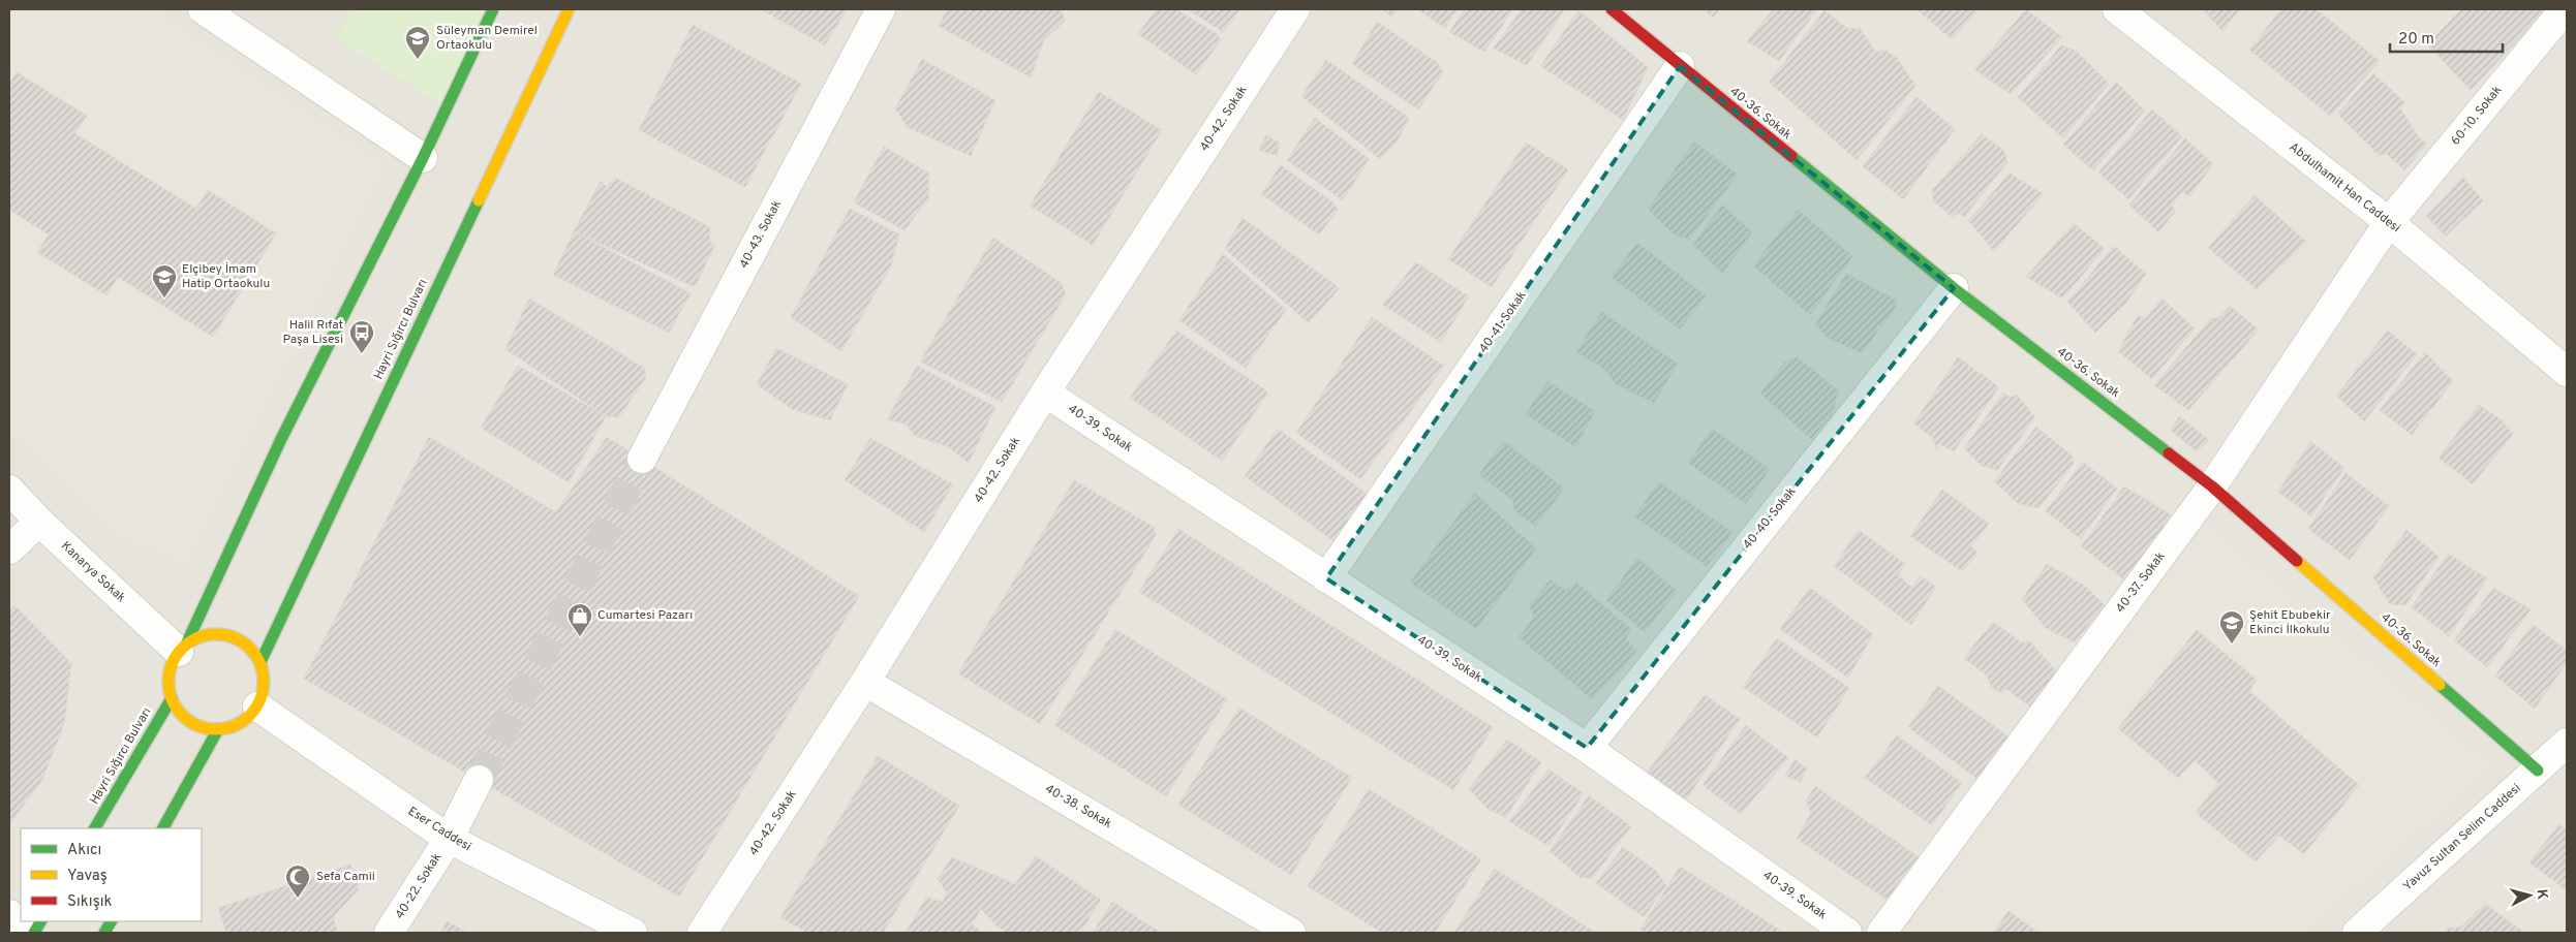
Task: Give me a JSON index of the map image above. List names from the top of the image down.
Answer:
{
  "streets": {
    "street": [
      "40-36. Sokak",
      "60-10. Sokak",
      "40-42. Sokak",
      "Abdulhamit Han Caddesi",
      "40-43. Sokak",
      "40-41. Sokak",
      "Hayri Sığırcı Bulvarı",
      "40-39. Sokak",
      "40-40. Sokak",
      "Kanarya Sokak",
      "40-37. Sokak",
      "40-38. Sokak",
      "Eser Caddesi",
      "Yavuz Sultan Selim Caddesi",
      "40-22. Sokak"
    ]
  },
  "crossings": [
    ["40-36. Sokak", "40-41. Sokak"],
    ["40-36. Sokak", "40-40. Sokak"],
    ["40-36. Sokak", "40-37. Sokak"],
    ["40-36. Sokak", "Yavuz Sultan Selim Caddesi"],
    ["60-10. Sokak", "Abdulhamit Han Caddesi"],
    ["60-10. Sokak", "40-37. Sokak"],
    ["40-42. Sokak", "40-39. Sokak"],
    ["40-42. Sokak", "40-38. Sokak"],
    ["Abdulhamit Han Caddesi", "40-37. Sokak"],
    ["40-41. Sokak", "40-39. Sokak"],
    ["Hayri Sığırcı Bulvarı", "Kanarya Sokak"],
    ["Hayri Sığırcı Bulvarı", "Eser Caddesi"],
    ["40-39. Sokak", "40-40. Sokak"],
    ["Kanarya Sokak", "Eser Caddesi"],
    ["Eser Caddesi", "40-22. Sokak"]
  ],
  "places": {
    "school or university": ["Süleyman Demirel Ortaokulu", "Elçibey İmam Hatip Ortaokulu", "Şehit Ebubekir Ekinci İlkokulu"],
    "bus stop": ["Halil Rıfat Paşa Lisesi"],
    "shop": ["Cumartesi Pazarı"],
    "mosque": ["Sefa Camii"]
  },
  "legend": ["Akıcı", "Yavaş", "Sıkışık"],
  "scale_bar": "20 m",
  "north": "right"
}
